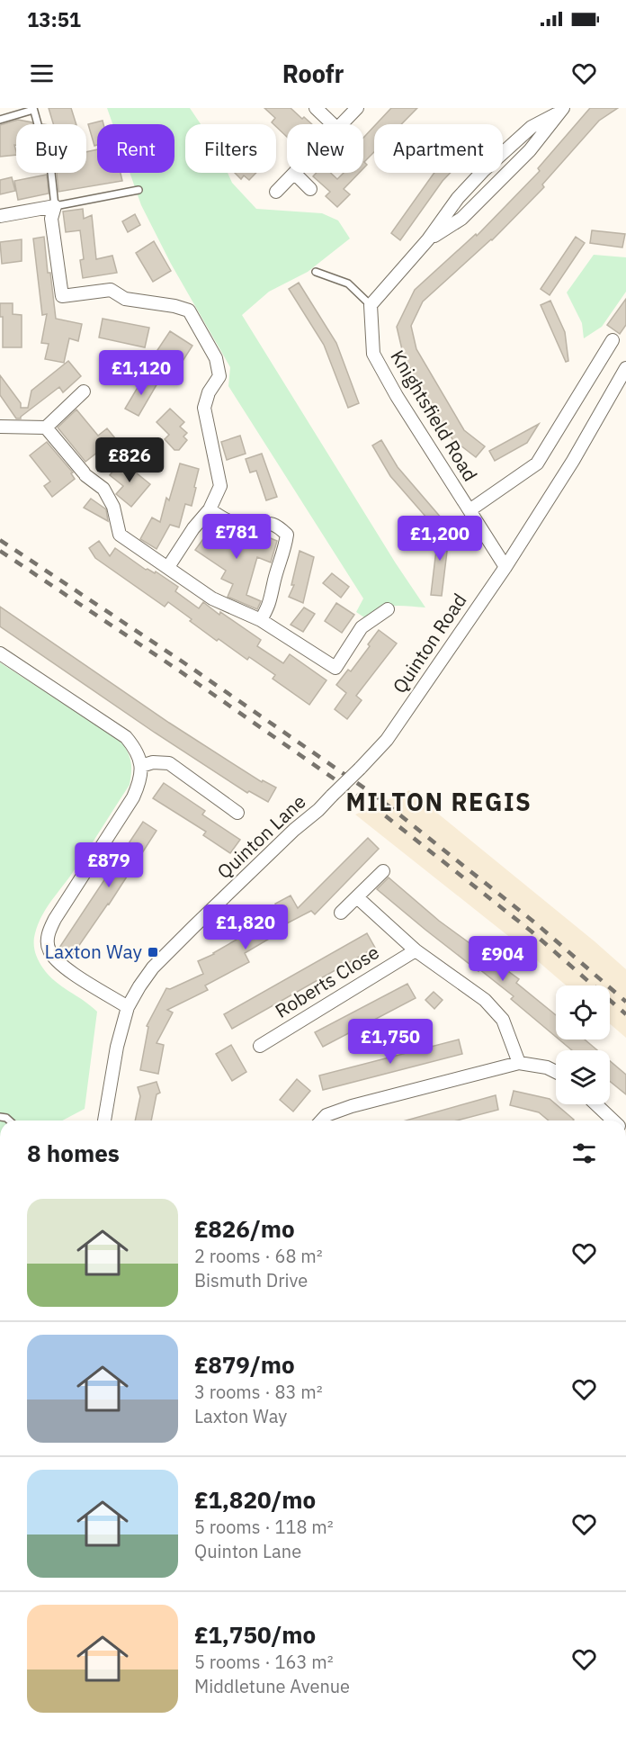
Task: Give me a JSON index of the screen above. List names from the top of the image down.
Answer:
{
  "streets": {
    "street": [
      "Knightsfield Road",
      "Quinton Road",
      "Quinton Lane",
      "Roberts Close"
    ]
  },
  "crossings": [
    ["Knightsfield Road", "Quinton Road"],
    ["Quinton Road", "Quinton Lane"]
  ],
  "districts": ["MILTON REGIS"],
  "places": {
    "transit": ["Laxton Way"]
  },
  "page": {
    "status": "13:51",
    "header": "Roofr",
    "chip": [
      "Buy",
      "Rent",
      "Filters",
      "New",
      "Apartment"
    ],
    "price": [
      "£1,120",
      "£826",
      "£781",
      "£1,200",
      "£879",
      "£1,820",
      "£904",
      "£1,750"
    ],
    "heading": "8 homes",
    "list": [
      {
        "name": "£826/mo",
        "note": "2 rooms · 68 m² · Bismuth Drive"
      },
      {
        "name": "£879/mo",
        "note": "3 rooms · 83 m² · Laxton Way"
      },
      {
        "name": "£1,820/mo",
        "note": "5 rooms · 118 m² · Quinton Lane"
      },
      {
        "name": "£1,750/mo",
        "note": "5 rooms · 163 m² · Middletune Avenue"
      }
    ]
  }
}
